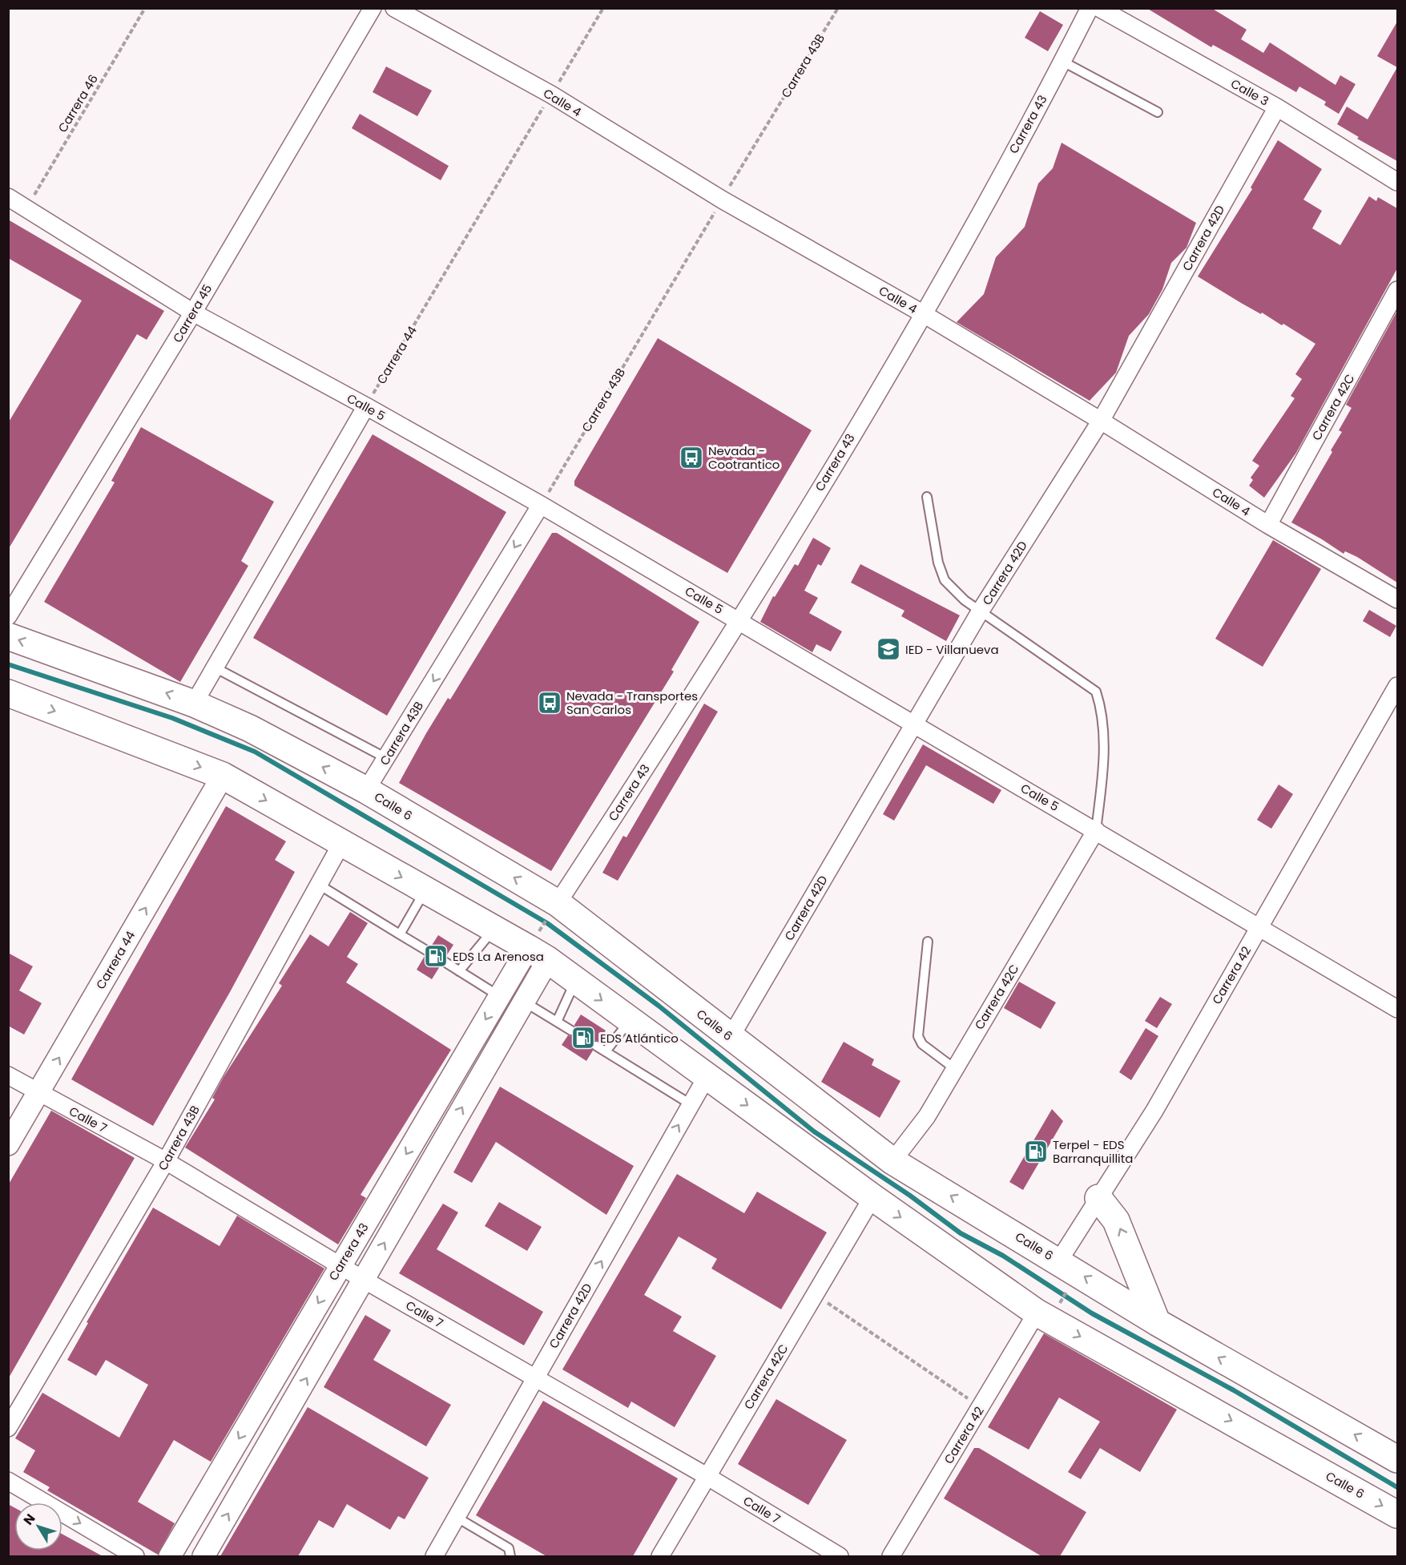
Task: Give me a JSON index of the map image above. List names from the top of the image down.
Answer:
{
  "streets": {
    "main road": ["Calle 6"],
    "street": [
      "Carrera 43B",
      "Calle 3",
      "Calle 4",
      "Carrera 43",
      "Carrera 42D",
      "Carrera 45",
      "Carrera 44",
      "Calle 5",
      "Carrera 42C",
      "Carrera 42",
      "Calle 7"
    ],
    "path": ["Carrera 46"]
  },
  "crossings": [
    ["Carrera 43B", "Calle 4"],
    ["Carrera 43B", "Calle 5"],
    ["Carrera 43B", "Calle 6"],
    ["Carrera 43B", "Calle 7"],
    ["Calle 3", "Carrera 42D"],
    ["Calle 4", "Carrera 43"],
    ["Calle 4", "Carrera 42D"],
    ["Calle 4", "Carrera 44"],
    ["Calle 4", "Carrera 42C"],
    ["Carrera 46", "Calle 5"],
    ["Carrera 43", "Calle 5"],
    ["Carrera 43", "Calle 6"],
    ["Carrera 43", "Calle 7"],
    ["Carrera 42D", "Calle 5"],
    ["Carrera 42D", "Calle 6"],
    ["Carrera 42D", "Calle 7"],
    ["Carrera 45", "Calle 5"],
    ["Carrera 44", "Calle 5"],
    ["Carrera 44", "Calle 6"],
    ["Carrera 44", "Calle 7"],
    ["Calle 5", "Carrera 42C"],
    ["Calle 5", "Carrera 42"],
    ["Carrera 42C", "Calle 6"],
    ["Carrera 42C", "Calle 7"],
    ["Calle 6", "Carrera 42"]
  ],
  "one_way": ["Carrera 44"],
  "places": {
    "bus stop": ["Nevada - Cootrantico", "Nevada - Transportes San Carlos"],
    "school or university": ["IED - Villanueva"],
    "fuel station": ["EDS La Arenosa", "EDS Atlántico", "Terpel - EDS Barranquillita"]
  },
  "north": "top left"
}
